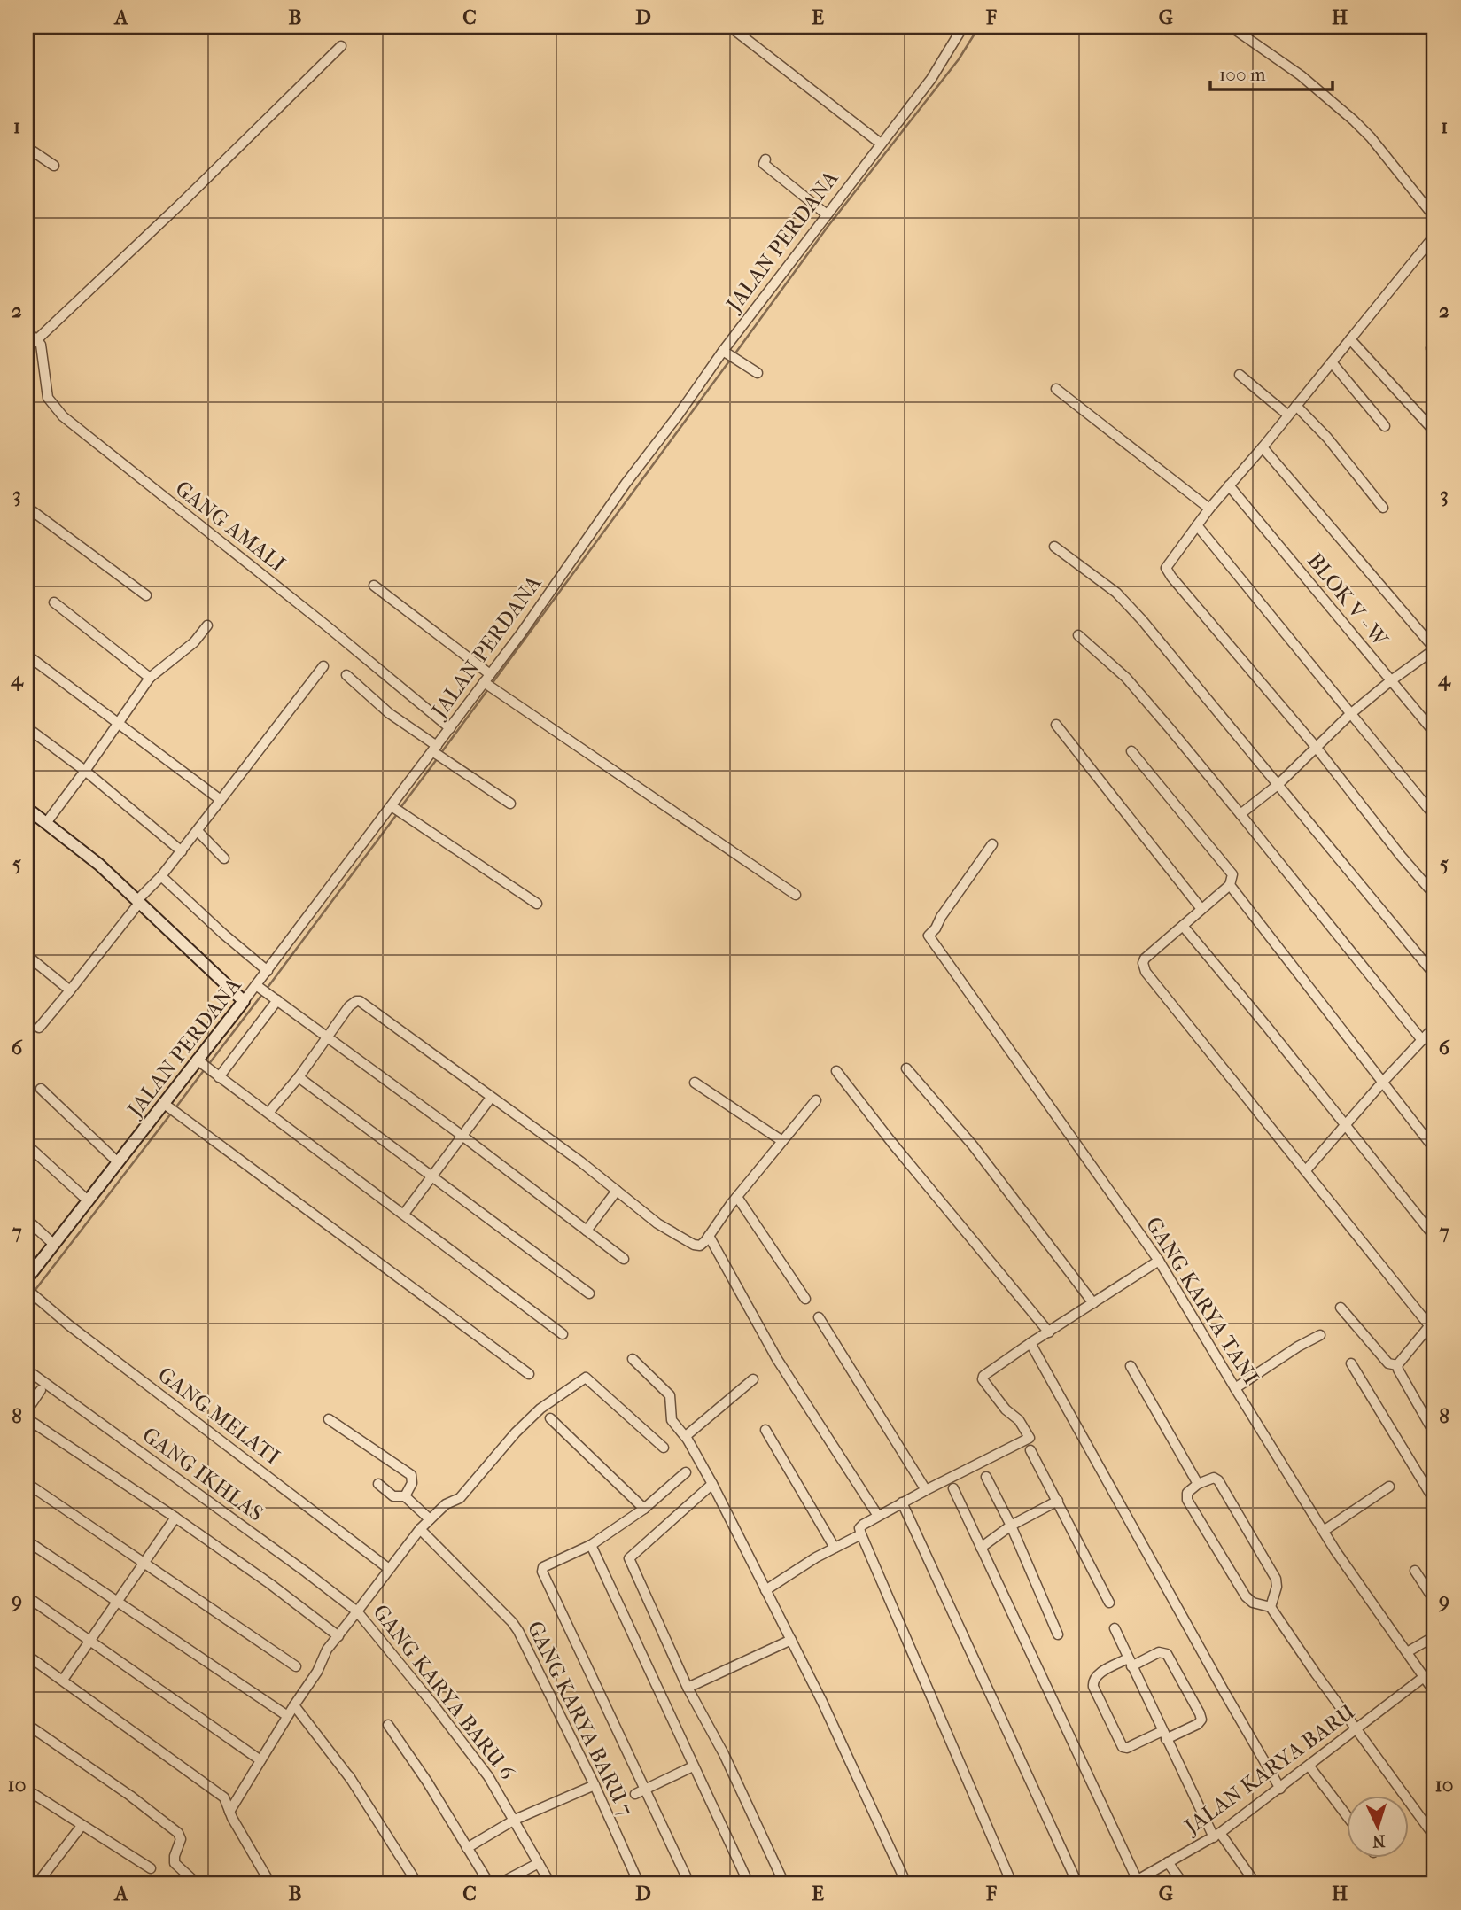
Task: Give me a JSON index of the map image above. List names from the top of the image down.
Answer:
{
  "streets": {
    "street": [
      "JALAN PERDANA",
      "GANG AMALI",
      "BLOK V - W",
      "GANG KARYA TANI",
      "GANG MELATI",
      "GANG IKHLAS",
      "GANG KARYA BARU 6",
      "GANG KARYA BARU 7",
      "JALAN KARYA BARU"
    ]
  },
  "crossings": [
    ["JALAN PERDANA", "GANG AMALI"],
    ["JALAN PERDANA", "GANG MELATI"],
    ["GANG KARYA TANI", "JALAN KARYA BARU"],
    ["GANG MELATI", "GANG KARYA BARU 6"],
    ["GANG IKHLAS", "GANG KARYA BARU 6"],
    ["GANG KARYA BARU 6", "GANG KARYA BARU 7"]
  ],
  "scale_bar": "100 m",
  "north": "bottom",
  "grid": {
    "columns": [
      "A",
      "B",
      "C",
      "D",
      "E",
      "F",
      "G",
      "H"
    ],
    "rows": [
      "1",
      "2",
      "3",
      "4",
      "5",
      "6",
      "7",
      "8",
      "9",
      "10"
    ]
  }
}
